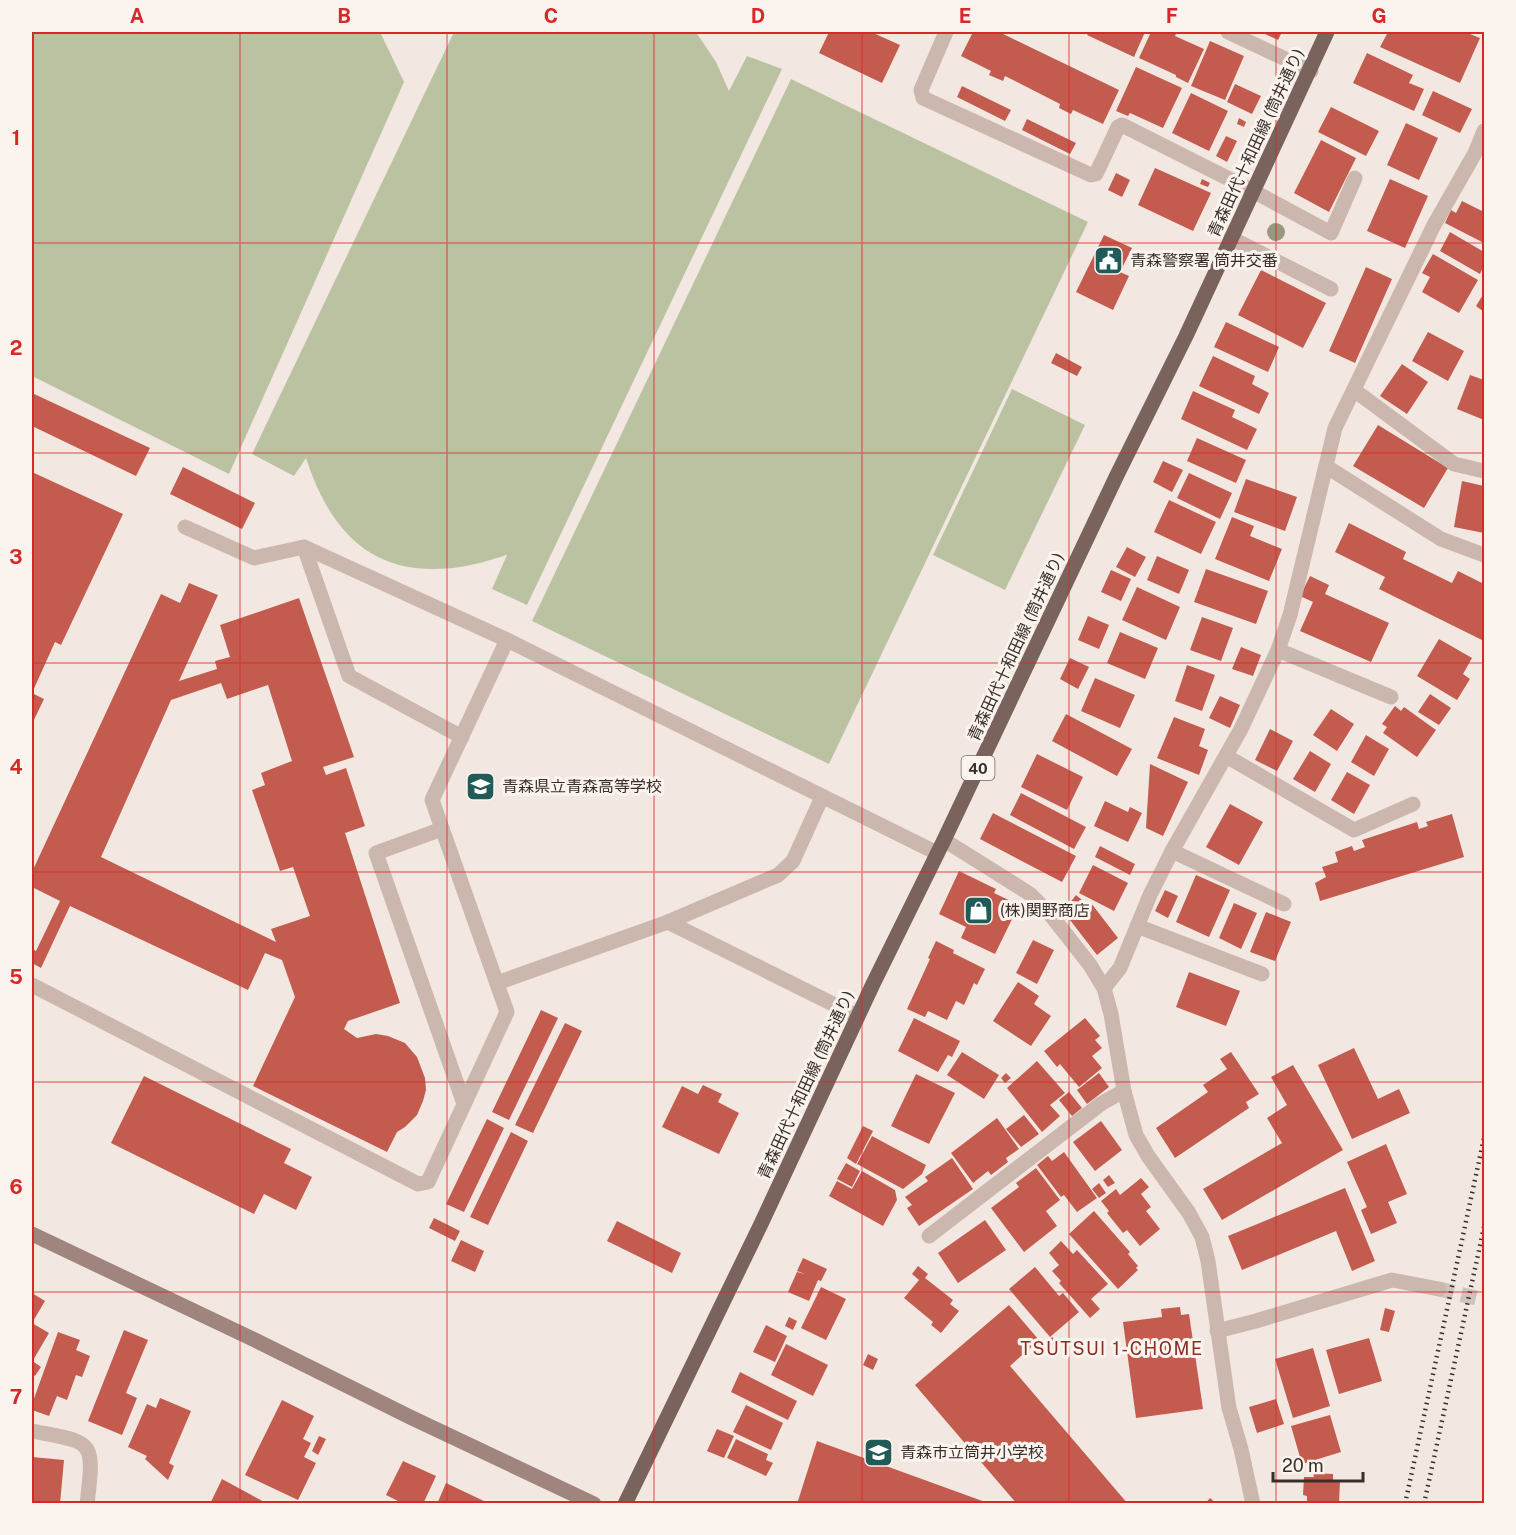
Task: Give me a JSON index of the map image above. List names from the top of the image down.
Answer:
{
  "streets": {
    "main road": ["青森田代十和田線 (筒井通り)", "40"]
  },
  "districts": ["TSUTSUI 1-CHOME"],
  "places": {
    "public building": ["青森警察署 筒井交番"],
    "school or university": ["青森県立青森高等学校", "青森市立筒井小学校"],
    "shop": ["(株)関野商店"]
  },
  "scale_bar": "20 m",
  "grid": {
    "columns": [
      "A",
      "B",
      "C",
      "D",
      "E",
      "F",
      "G"
    ],
    "rows": [
      "1",
      "2",
      "3",
      "4",
      "5",
      "6",
      "7"
    ]
  }
}
